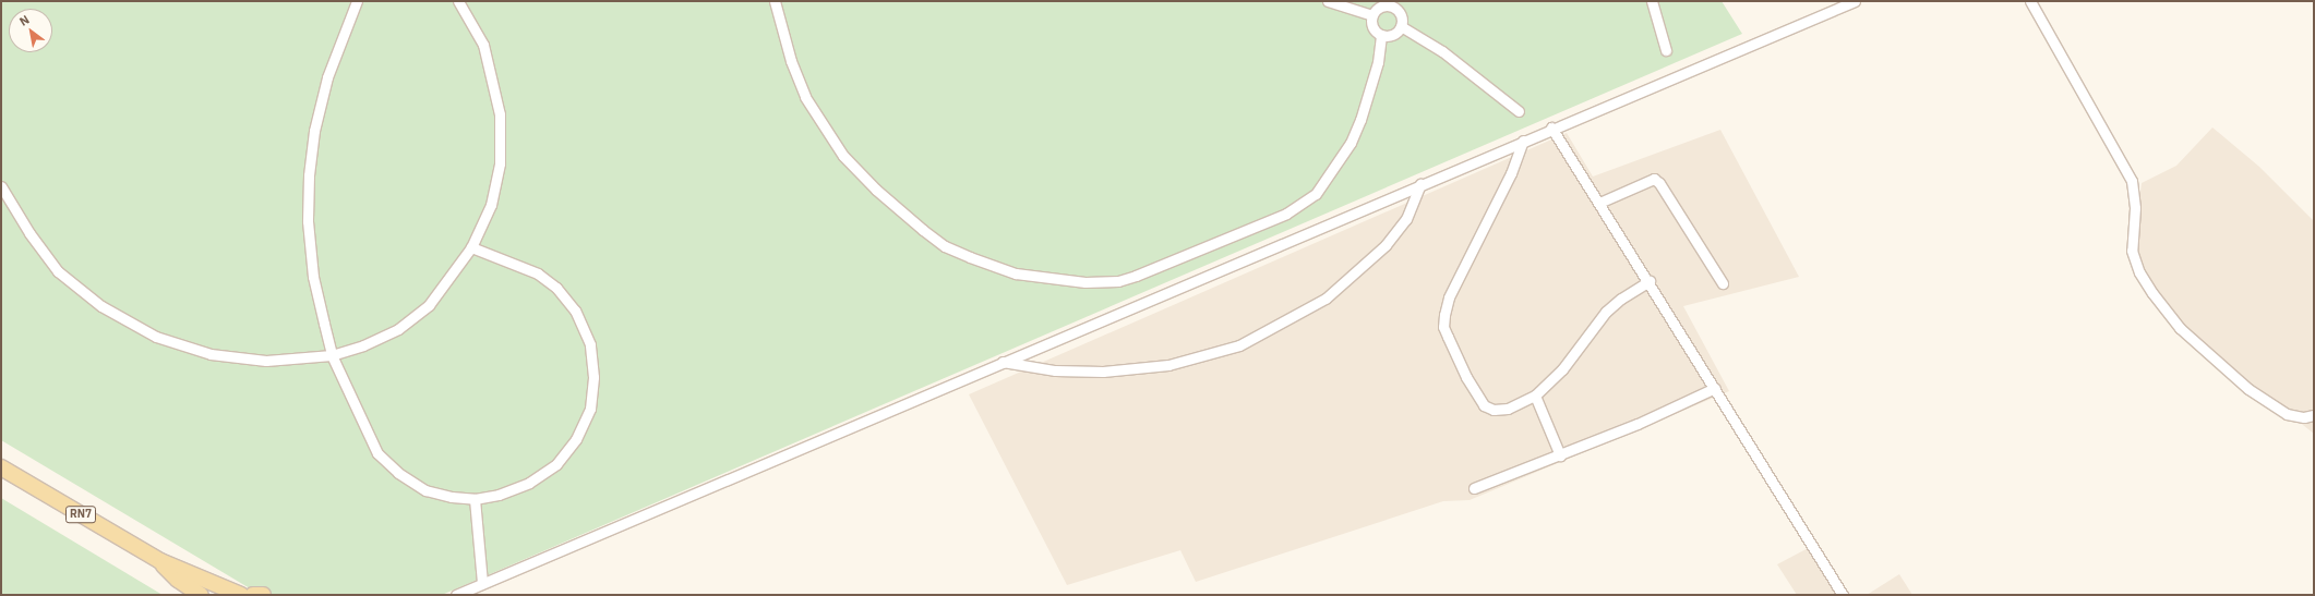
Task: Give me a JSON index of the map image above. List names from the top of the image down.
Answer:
{
  "streets": {
    "main road": ["RN7"]
  },
  "north": "top left"
}
